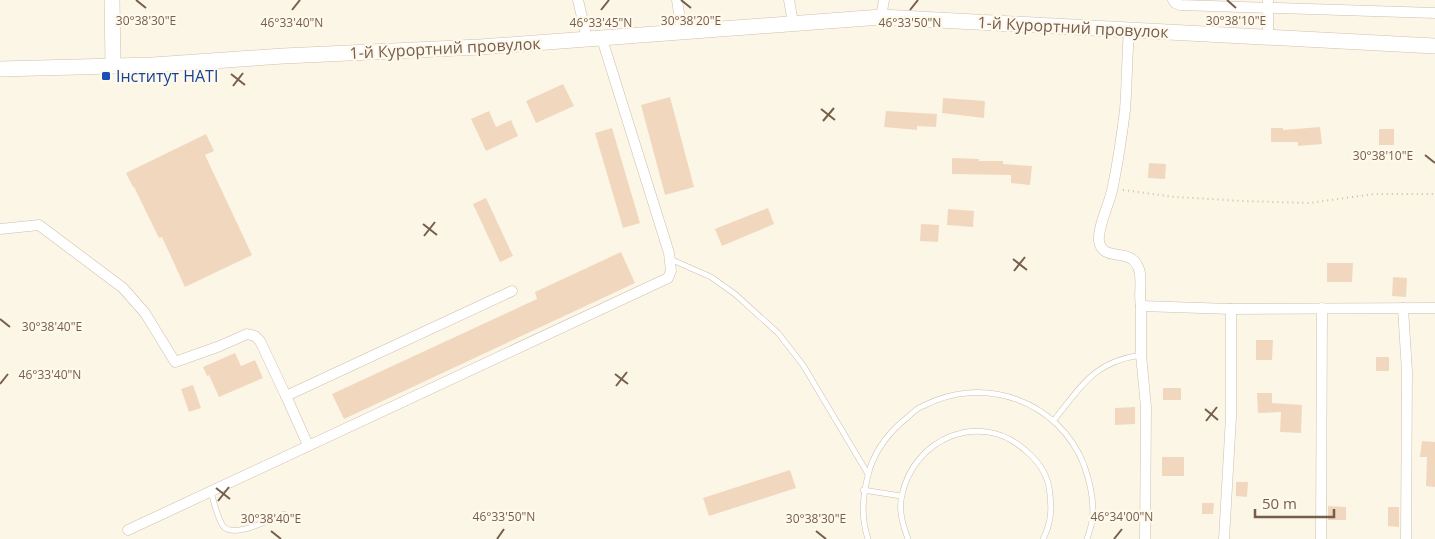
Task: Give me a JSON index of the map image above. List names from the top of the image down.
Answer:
{
  "streets": {
    "street": ["1-й Курортний провулок"]
  },
  "places": {
    "transit": ["Інститут НАТІ"]
  },
  "scale_bar": "50 m",
  "coordinates": [
    "30°38'30\"E",
    "30°38'20\"E",
    "30°38'10\"E",
    "46°33'40\"N",
    "46°33'45\"N",
    "46°33'50\"N",
    "30°38'40\"E",
    "46°34'00\"N"
  ]
}
